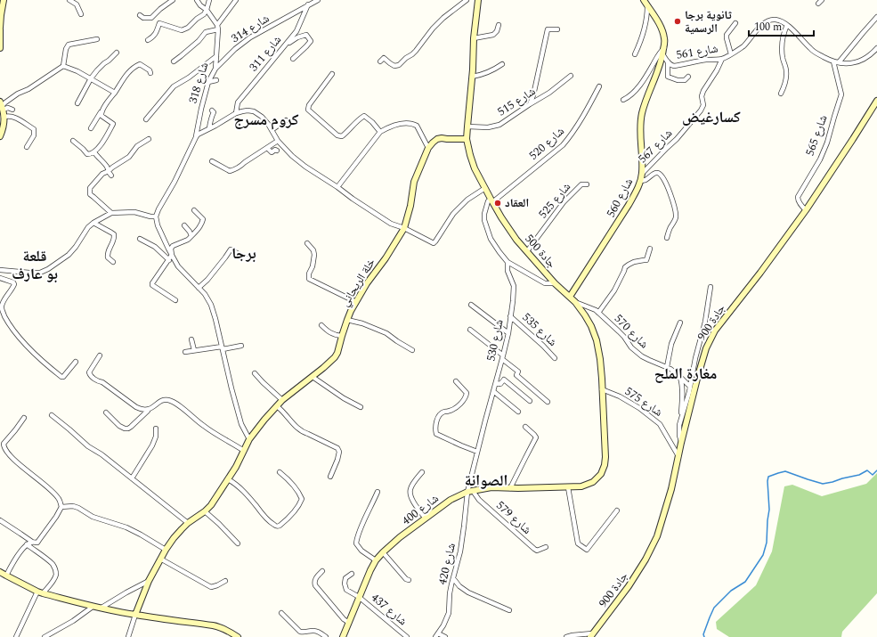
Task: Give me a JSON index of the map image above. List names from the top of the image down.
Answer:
{
  "streets": {
    "main road": [
      "شارع 560",
      "جادة 500",
      "خلة الريحاني",
      "جادة 900",
      "شارع 400"
    ],
    "street": [
      "شارع 314",
      "شارع 561",
      "شارع 311",
      "شارع 318",
      "شارع 515",
      "شارع 565",
      "شارع 520",
      "شارع 567",
      "شارع 525",
      "شارع 535",
      "شارع 570",
      "شارع 530",
      "شارع 575",
      "شارع 579",
      "شارع 420",
      "شارع 437"
    ]
  },
  "crossings": [
    ["شارع 314", "شارع 311"],
    ["شارع 314", "شارع 318"],
    ["شارع 561", "شارع 565"],
    ["شارع 561", "شارع 567"],
    ["شارع 561", "شارع 560"],
    ["شارع 515", "جادة 500"],
    ["شارع 565", "جادة 900"],
    ["شارع 520", "جادة 500"],
    ["شارع 520", "شارع 530"],
    ["شارع 567", "شارع 560"],
    ["شارع 560", "جادة 500"],
    ["شارع 525", "جادة 500"],
    ["جادة 500", "شارع 570"],
    ["جادة 500", "شارع 530"],
    ["جادة 500", "شارع 575"],
    ["جادة 500", "شارع 400"],
    ["جادة 900", "شارع 575"],
    ["شارع 535", "شارع 530"],
    ["شارع 530", "شارع 400"],
    ["شارع 530", "شارع 579"],
    ["شارع 530", "شارع 420"],
    ["شارع 400", "شارع 579"],
    ["شارع 400", "شارع 420"],
    ["شارع 400", "شارع 437"],
    ["شارع 579", "شارع 420"]
  ],
  "districts": [
    "كسارغيض",
    "كروم مسرج",
    "برجا",
    "قلعة بو عارف",
    "مغارة الملح",
    "الصوانة"
  ],
  "places": ["ثانوية برجا الرسمية", "العقاد"],
  "scale_bar": "100 m"
}
